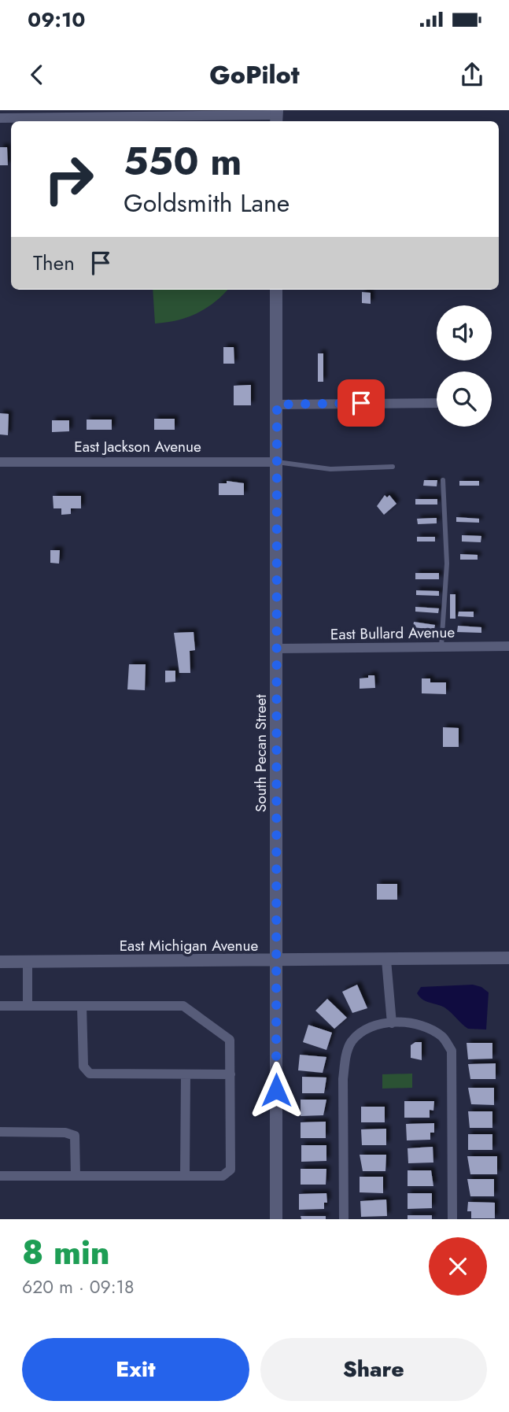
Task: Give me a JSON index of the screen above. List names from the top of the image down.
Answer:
{
  "streets": {
    "street": [
      "East Jackson Avenue",
      "East Bullard Avenue",
      "South Pecan Street",
      "East Michigan Avenue"
    ]
  },
  "crossings": [
    ["East Jackson Avenue", "South Pecan Street"],
    ["East Bullard Avenue", "South Pecan Street"],
    ["South Pecan Street", "East Michigan Avenue"]
  ],
  "page": {
    "status": "09:10",
    "header": "GoPilot",
    "turn": ["550 m", "Goldsmith Lane"],
    "then": "Then",
    "heading": ["8 min", "620 m · 09:18"],
    "buttons": ["Exit", "Share"]
  }
}
